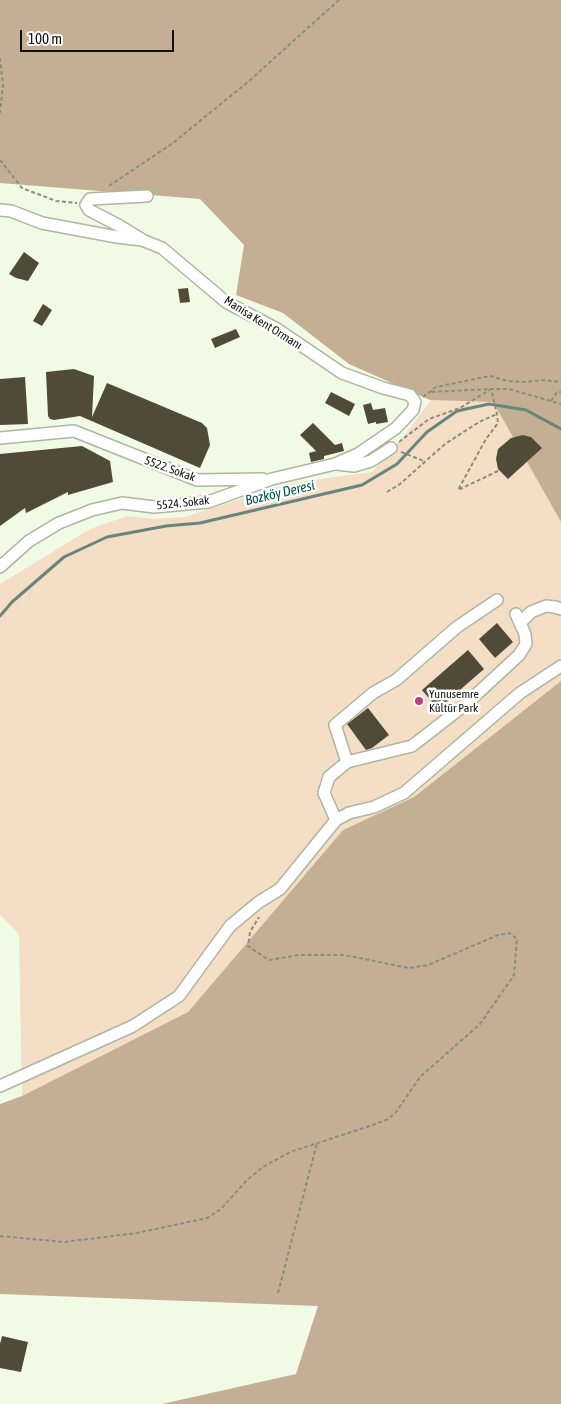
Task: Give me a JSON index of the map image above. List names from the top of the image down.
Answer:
{
  "streets": {
    "street": ["Manisa Kent Ormanı", "5522. Sokak", "5524. Sokak"]
  },
  "crossings": [
    ["Manisa Kent Ormanı", "5524. Sokak"],
    ["5522. Sokak", "5524. Sokak"]
  ],
  "water": ["Bozköy Deresi"],
  "places": ["Yunusemre Kültür Park"],
  "scale_bar": "100 m"
}
